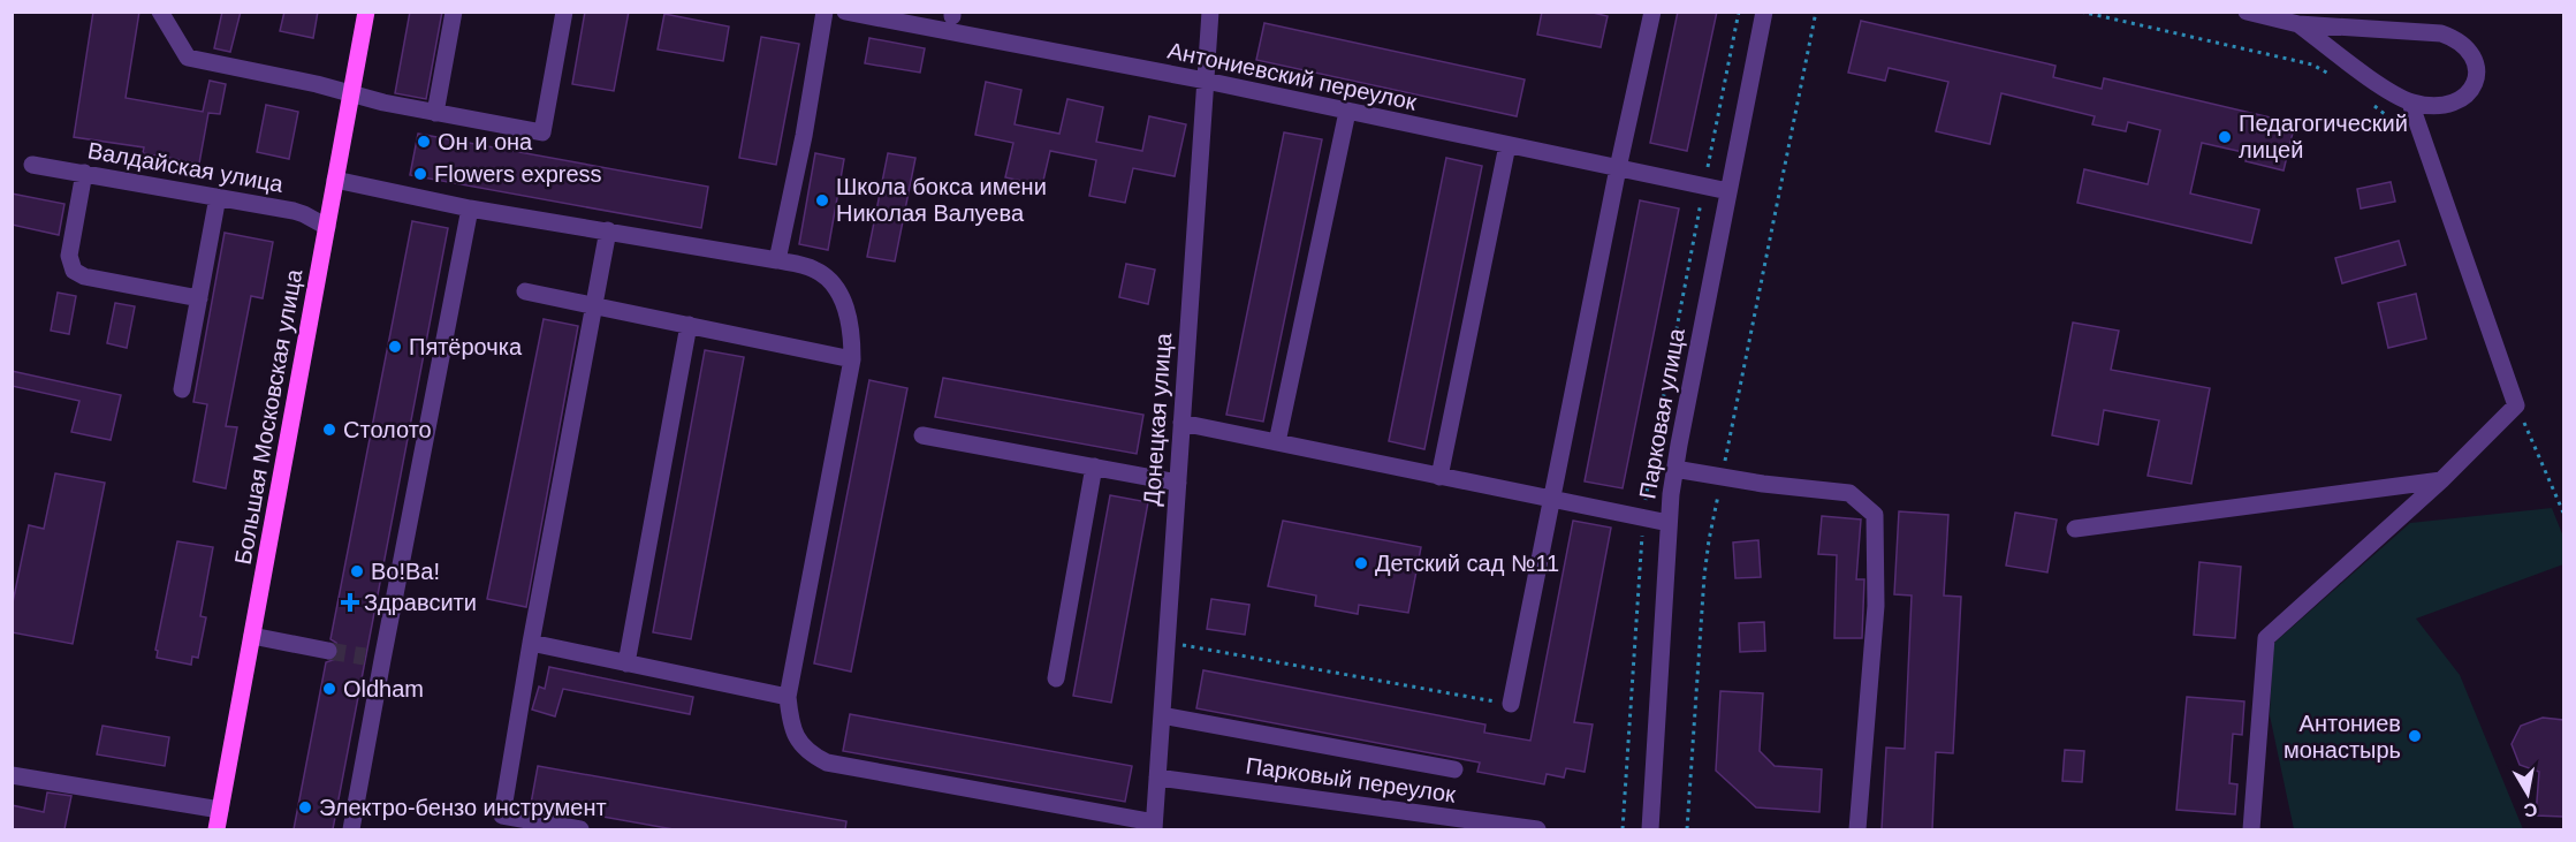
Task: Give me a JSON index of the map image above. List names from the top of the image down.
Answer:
{
  "streets": {
    "main road": ["Большая Московская улица"],
    "street": [
      "Антониевский переулок",
      "Валдайская улица",
      "Парковая улица",
      "Донецкая улица",
      "Парковый переулок"
    ]
  },
  "crossings": [
    ["Антониевский переулок", "Парковая улица"],
    ["Антониевский переулок", "Донецкая улица"],
    ["Валдайская улица", "Большая Московская улица"],
    ["Донецкая улица", "Парковый переулок"]
  ],
  "places": {
    "other": [
      "Педагогический лицей",
      "Он и она",
      "Flowers express",
      "Школа бокса имени Николая Валуева",
      "Пятёрочка",
      "Столото",
      "Детский сад №11",
      "Во!Ва!",
      "Oldham",
      "Антониев монастырь",
      "Электро-бензо инструмент"
    ],
    "health": ["Здравсити"]
  },
  "north": "bottom"
}
